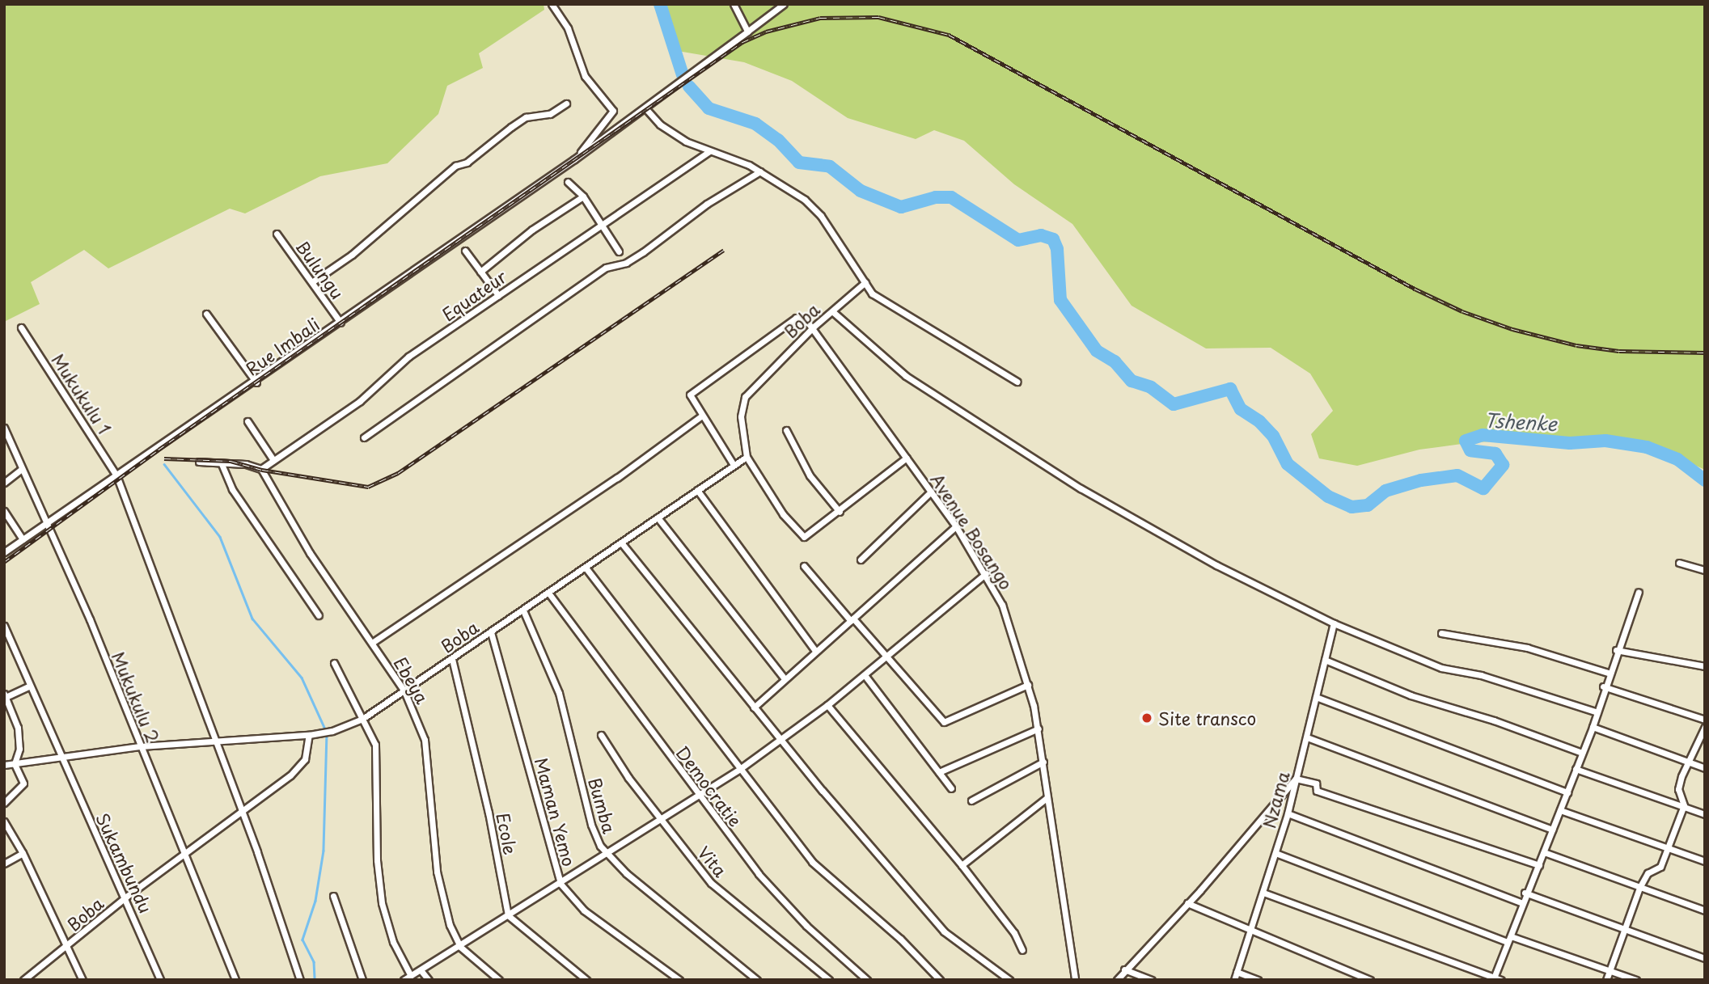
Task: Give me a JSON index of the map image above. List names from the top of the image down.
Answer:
{
  "streets": {
    "street": [
      "Bulungu",
      "Equateur",
      "Boba",
      "Rue Imbali",
      "Mukukulu 1",
      "Avenue Bosango",
      "Ebeya",
      "Mukukulu 2",
      "Democratie",
      "Nzama",
      "Bumba",
      "Maman Yemo",
      "Ecole",
      "Vita",
      "Sukambundu"
    ]
  },
  "crossings": [
    ["Bulungu", "Rue Imbali"],
    ["Equateur", "Ebeya"],
    ["Boba", "Mukukulu 1"],
    ["Boba", "Avenue Bosango"],
    ["Boba", "Ebeya"],
    ["Boba", "Mukukulu 2"],
    ["Boba", "Democratie"],
    ["Boba", "Bumba"],
    ["Boba", "Maman Yemo"],
    ["Boba", "Ecole"],
    ["Boba", "Sukambundu"],
    ["Rue Imbali", "Mukukulu 1"],
    ["Rue Imbali", "Mukukulu 2"]
  ],
  "water": ["Tshenke"],
  "places": ["Site transco"]
}
